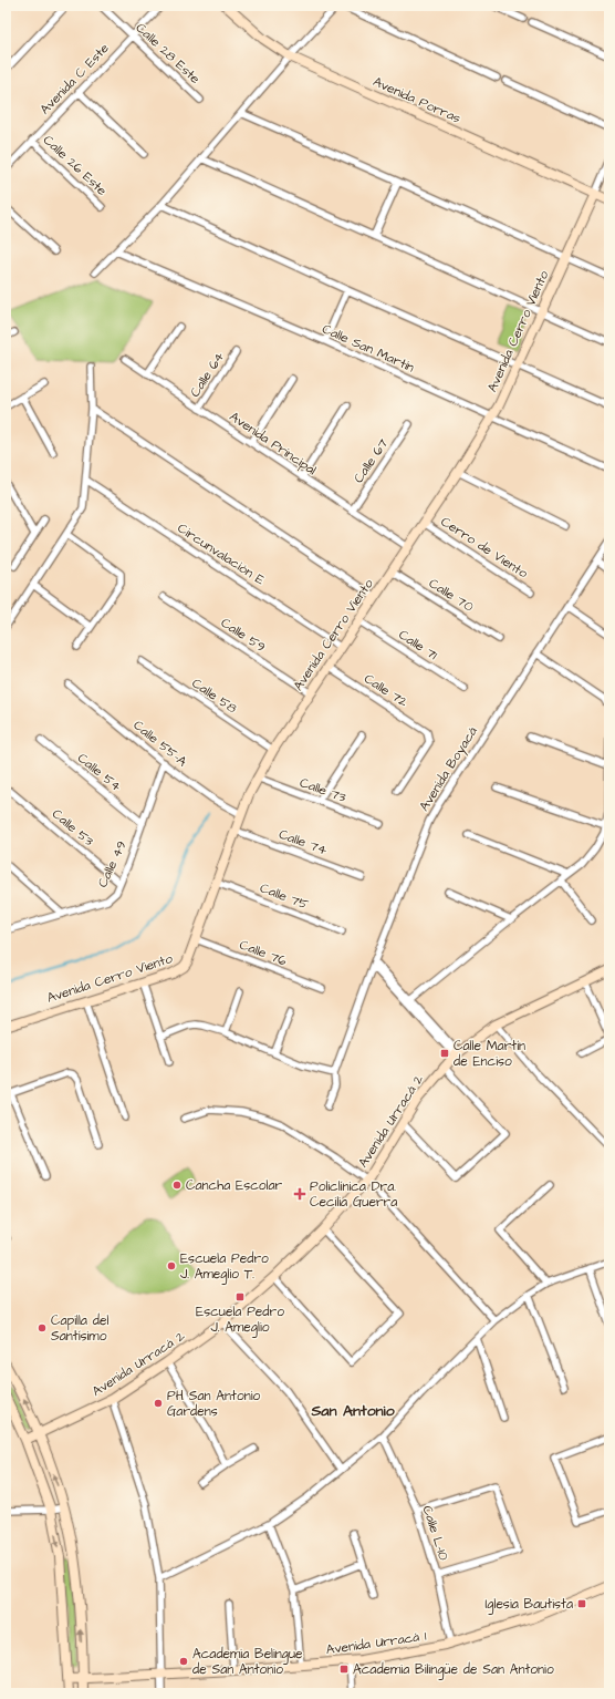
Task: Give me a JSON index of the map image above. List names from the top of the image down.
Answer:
{
  "streets": {
    "street": [
      "Calle 28 Este",
      "Avenida C Este",
      "Avenida Porras",
      "Calle 26 Este",
      "Avenida Cerro Viento",
      "Calle San Martín",
      "Calle 64",
      "Avenida Principal",
      "Calle 67",
      "Cerro de Viento",
      "Circunvalación E",
      "Calle 70",
      "Calle 59",
      "Calle 71",
      "Calle 72",
      "Calle 58",
      "Calle 55-A",
      "Avenida Boyacá",
      "Calle 54",
      "Calle 73",
      "Calle 53",
      "Calle 74",
      "Calle 49",
      "Calle 75",
      "Calle 76",
      "Avenida Urracá 2",
      "Calle L-10",
      "Avenida Urracá 1"
    ]
  },
  "crossings": [
    ["Calle 28 Este", "Avenida C Este"],
    ["Avenida C Este", "Calle 26 Este"],
    ["Avenida Porras", "Avenida Cerro Viento"],
    ["Avenida Cerro Viento", "Calle San Martín"],
    ["Avenida Cerro Viento", "Avenida Principal"],
    ["Avenida Cerro Viento", "Cerro de Viento"],
    ["Avenida Cerro Viento", "Circunvalación E"],
    ["Avenida Cerro Viento", "Calle 70"],
    ["Avenida Cerro Viento", "Calle 59"],
    ["Avenida Cerro Viento", "Calle 71"],
    ["Avenida Cerro Viento", "Calle 72"],
    ["Avenida Cerro Viento", "Calle 58"],
    ["Avenida Cerro Viento", "Calle 55-A"],
    ["Avenida Cerro Viento", "Calle 73"],
    ["Avenida Cerro Viento", "Calle 74"],
    ["Avenida Cerro Viento", "Calle 75"],
    ["Avenida Cerro Viento", "Calle 76"],
    ["Calle 64", "Avenida Principal"],
    ["Avenida Principal", "Calle 67"],
    ["Calle 55-A", "Calle 49"],
    ["Calle 54", "Calle 49"],
    ["Calle 53", "Calle 49"],
    ["Calle L-10", "Avenida Urracá 1"]
  ],
  "districts": ["San Antonio"],
  "places": {
    "transit": [
      "Calle Martín de Enciso",
      "Escuela Pedro J. Ameglio",
      "Iglesia Bautista",
      "Academia Bilingüe de San Antonio"
    ],
    "other": [
      "Cancha Escolar",
      "Escuela Pedro J. Ameglio T.",
      "Capilla del Santísimo",
      "PH San Antonio Gardens",
      "Academia Belingue de San Antonio"
    ],
    "health": ["Policlínica Dra. Cecilia Guerra"]
  }
}
